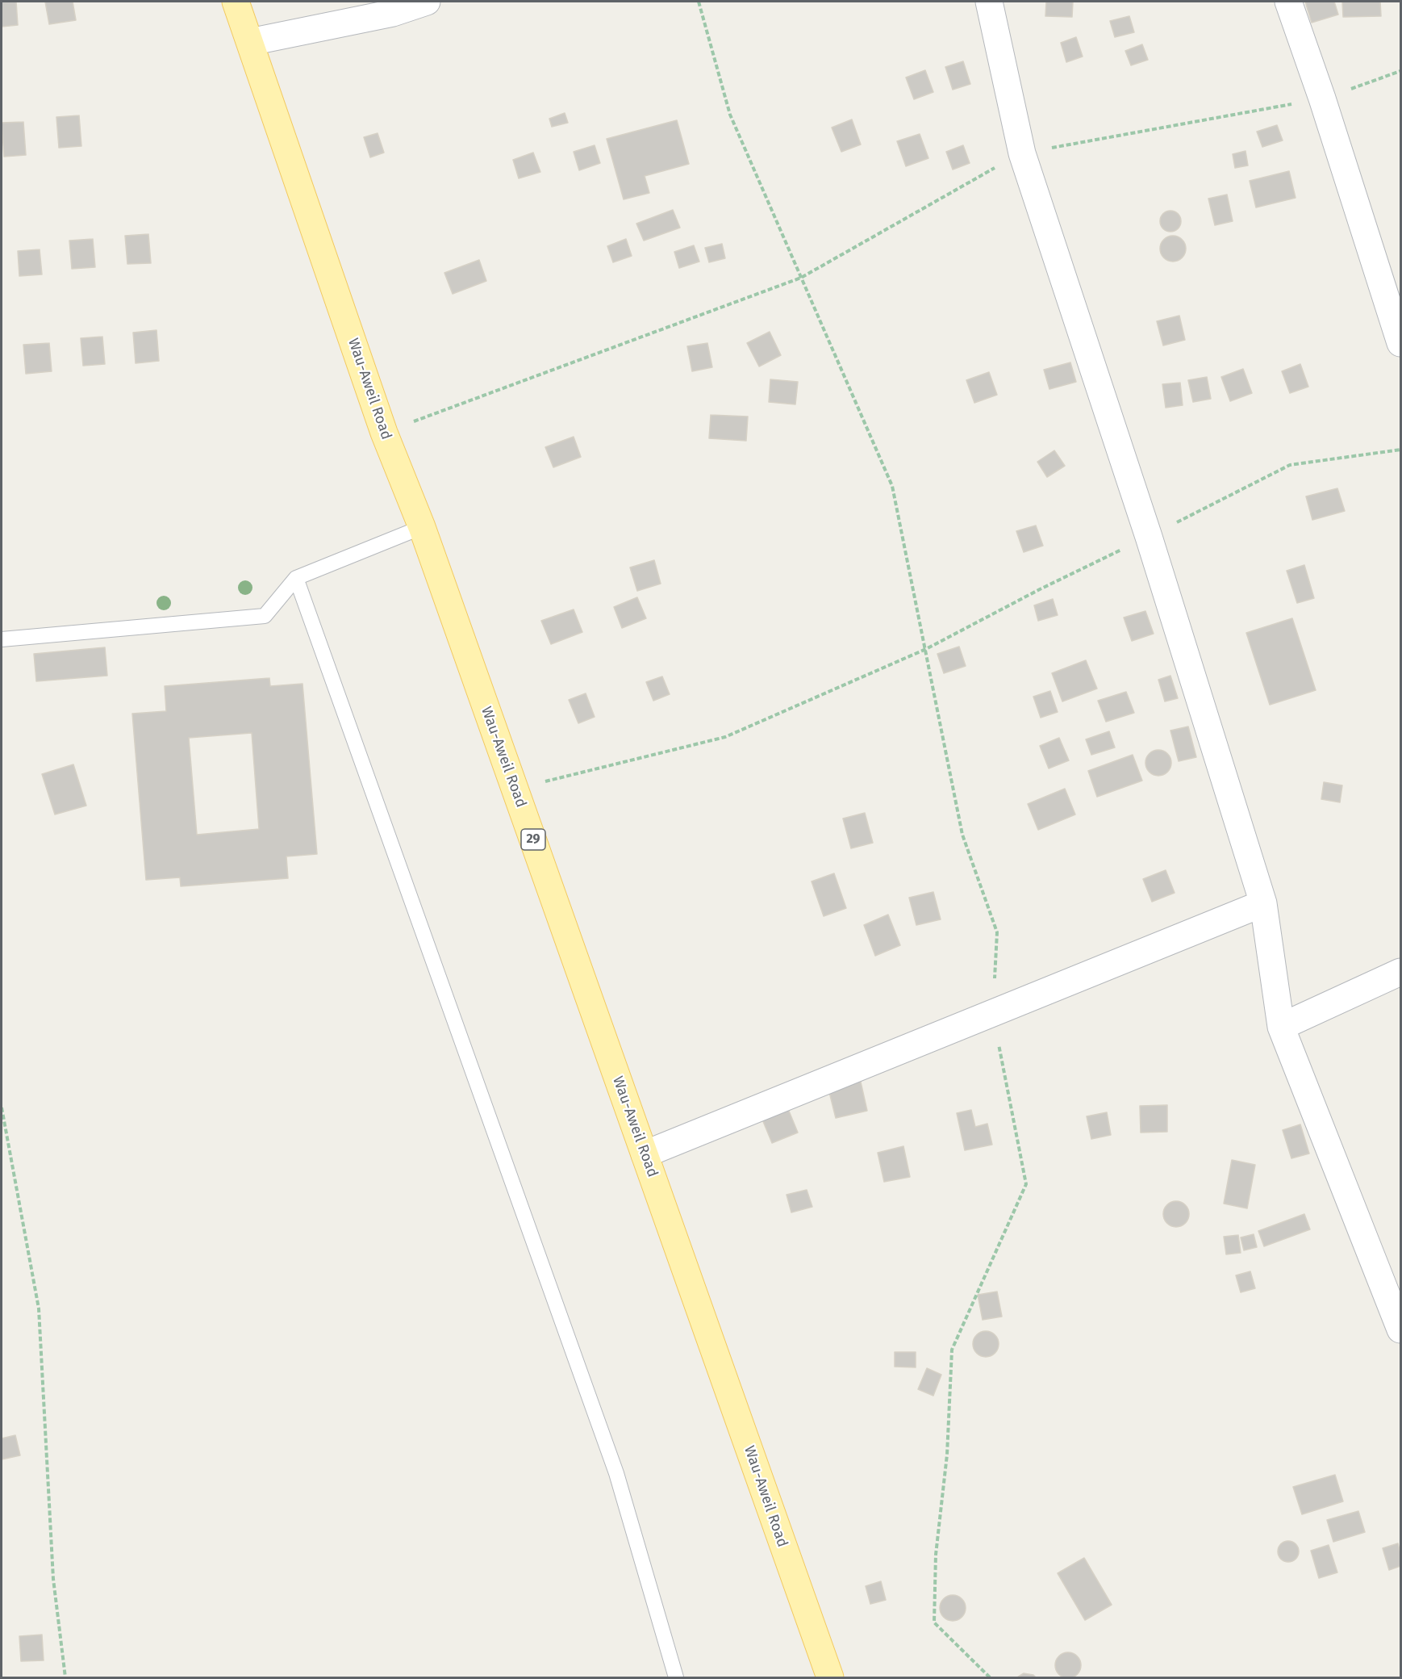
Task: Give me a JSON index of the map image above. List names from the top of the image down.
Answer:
{
  "streets": {
    "main road": ["Wau-Aweil Road", "29"]
  }
}
